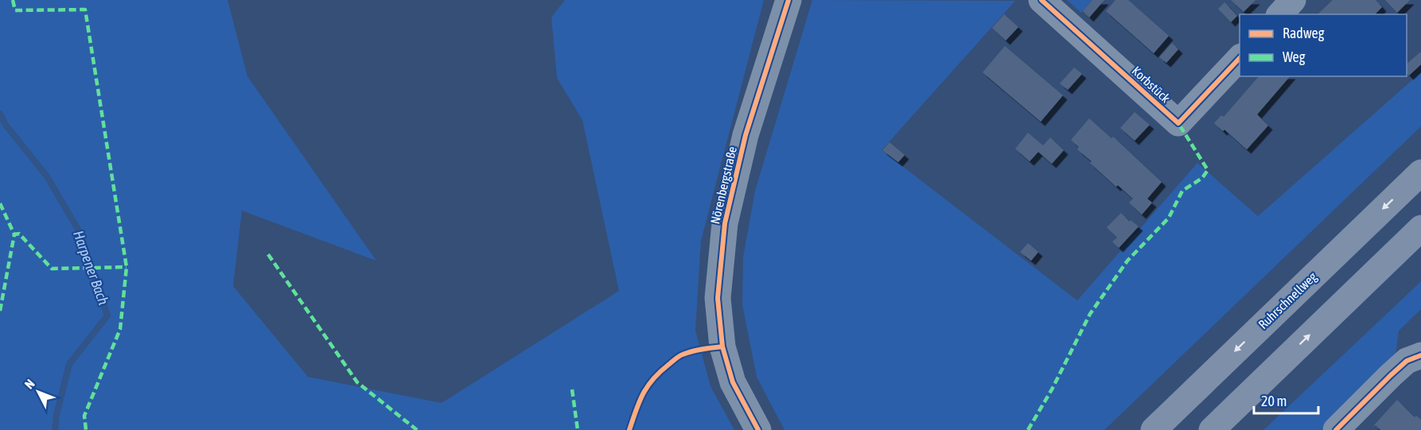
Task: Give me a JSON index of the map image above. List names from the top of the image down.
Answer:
{
  "streets": {
    "highway": ["Ruhrschnellweg"],
    "street": ["Korbstück", "Nörenbergstraße"]
  },
  "water": ["Harpener Bach"],
  "legend": ["Radweg", "Weg"],
  "scale_bar": "20 m",
  "north": "top left"
}
